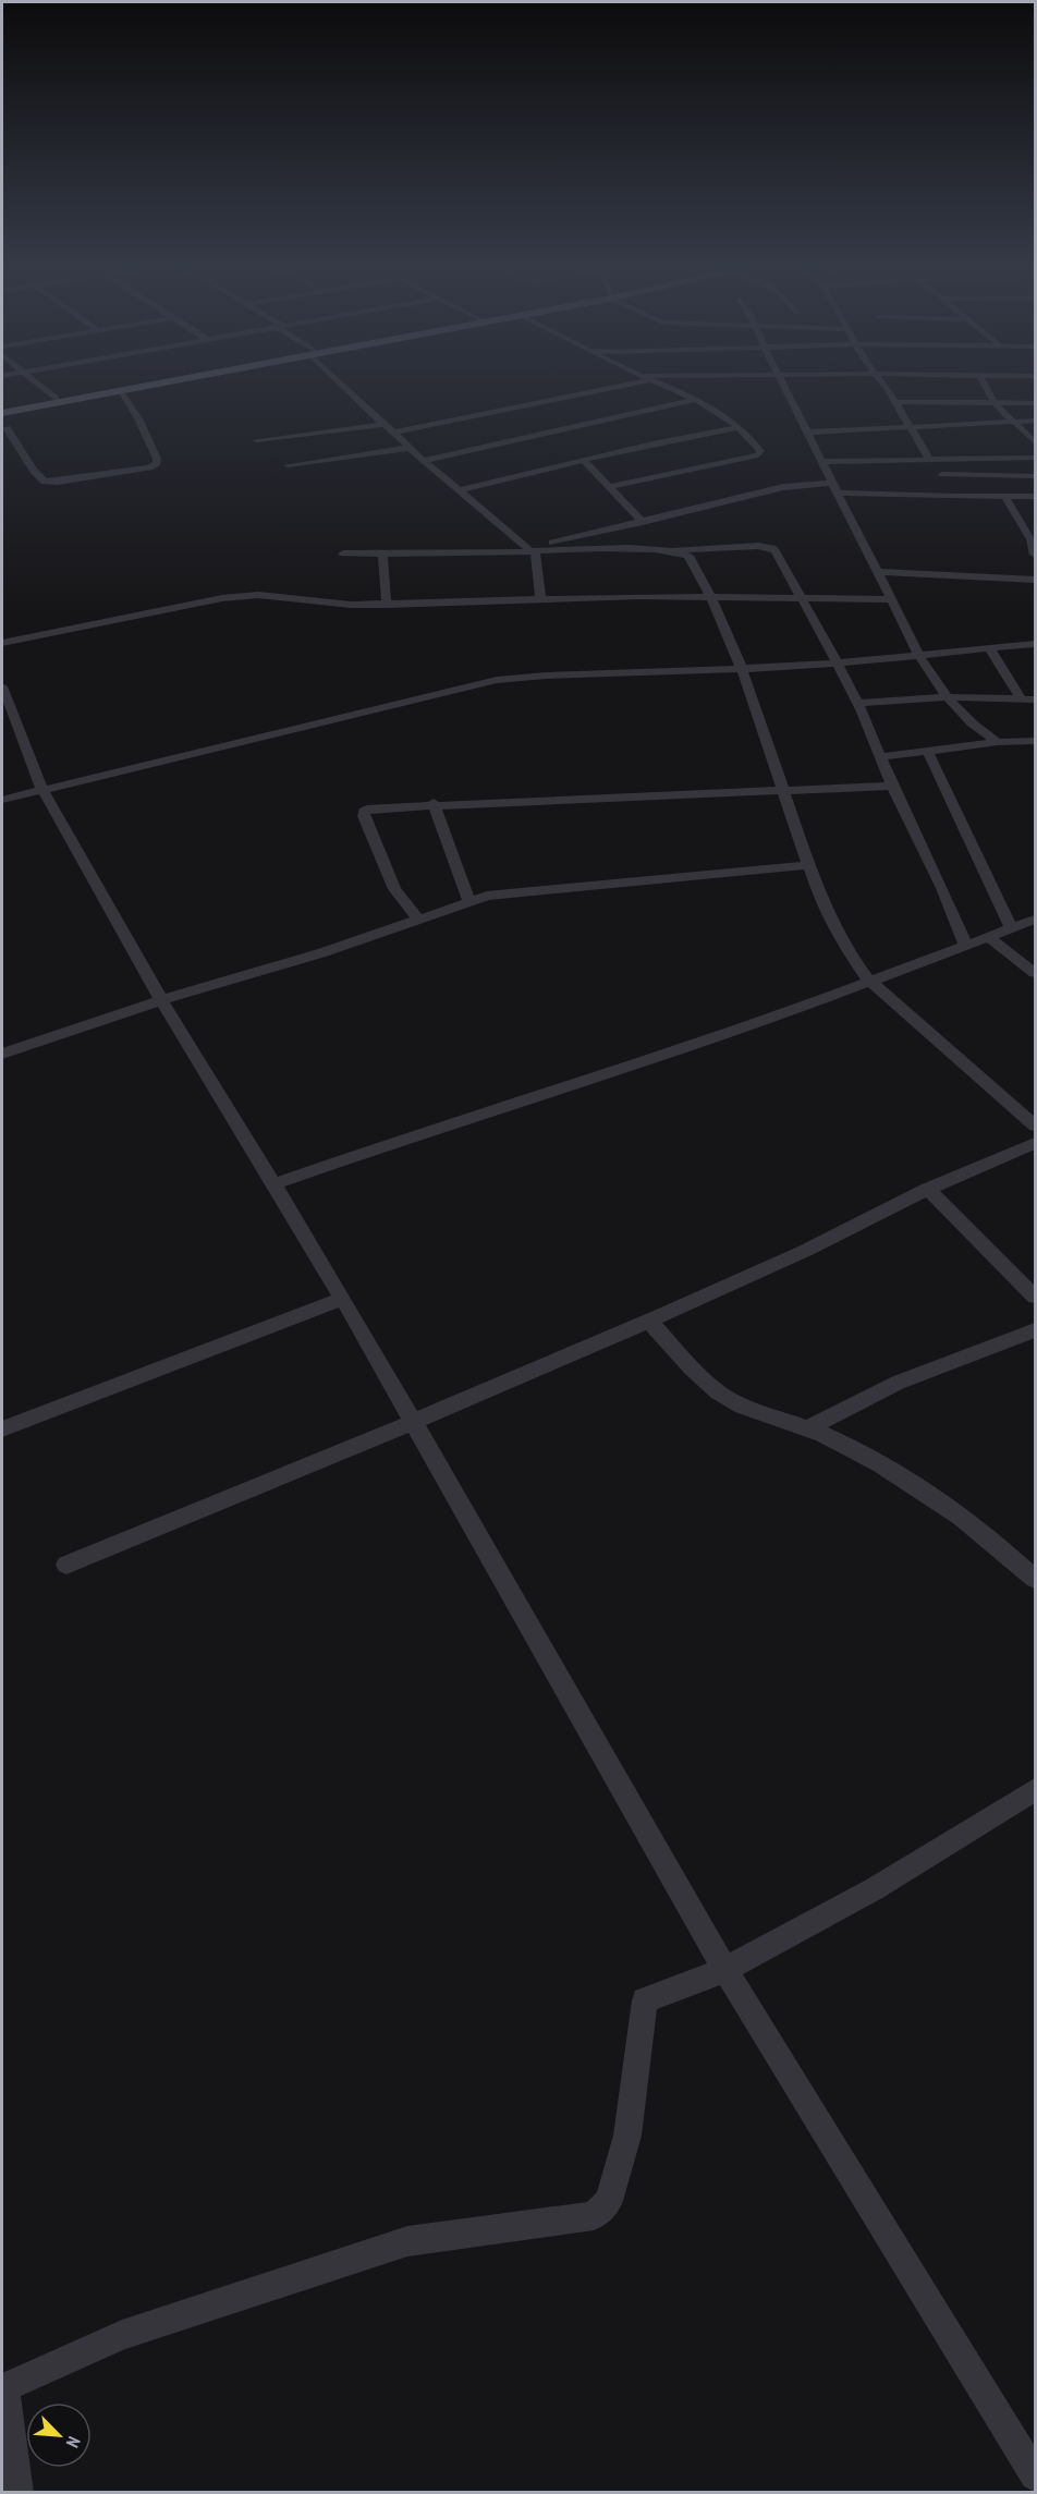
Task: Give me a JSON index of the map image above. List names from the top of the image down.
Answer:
{
  "north": "bottom right"
}
